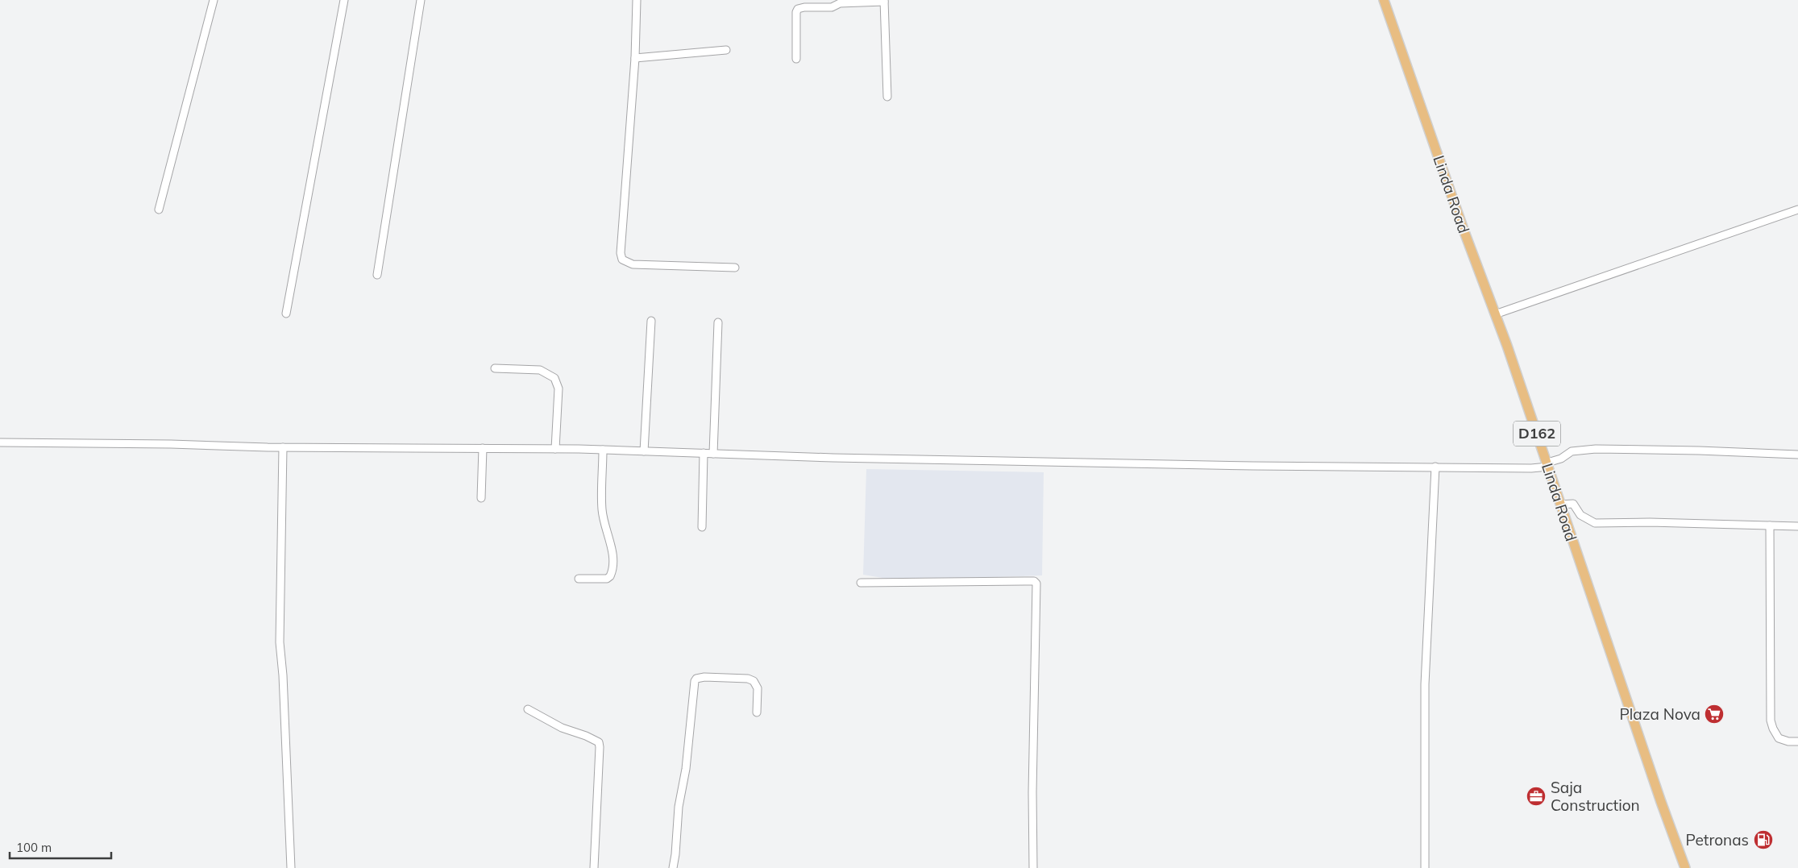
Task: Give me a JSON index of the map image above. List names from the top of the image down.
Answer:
{
  "streets": {
    "main road": ["Linda Road", "D162"]
  },
  "places": {
    "supermarket": ["Plaza Nova"],
    "office": ["Saja Construction"],
    "fuel station": ["Petronas"]
  },
  "scale_bar": "100 m"
}
